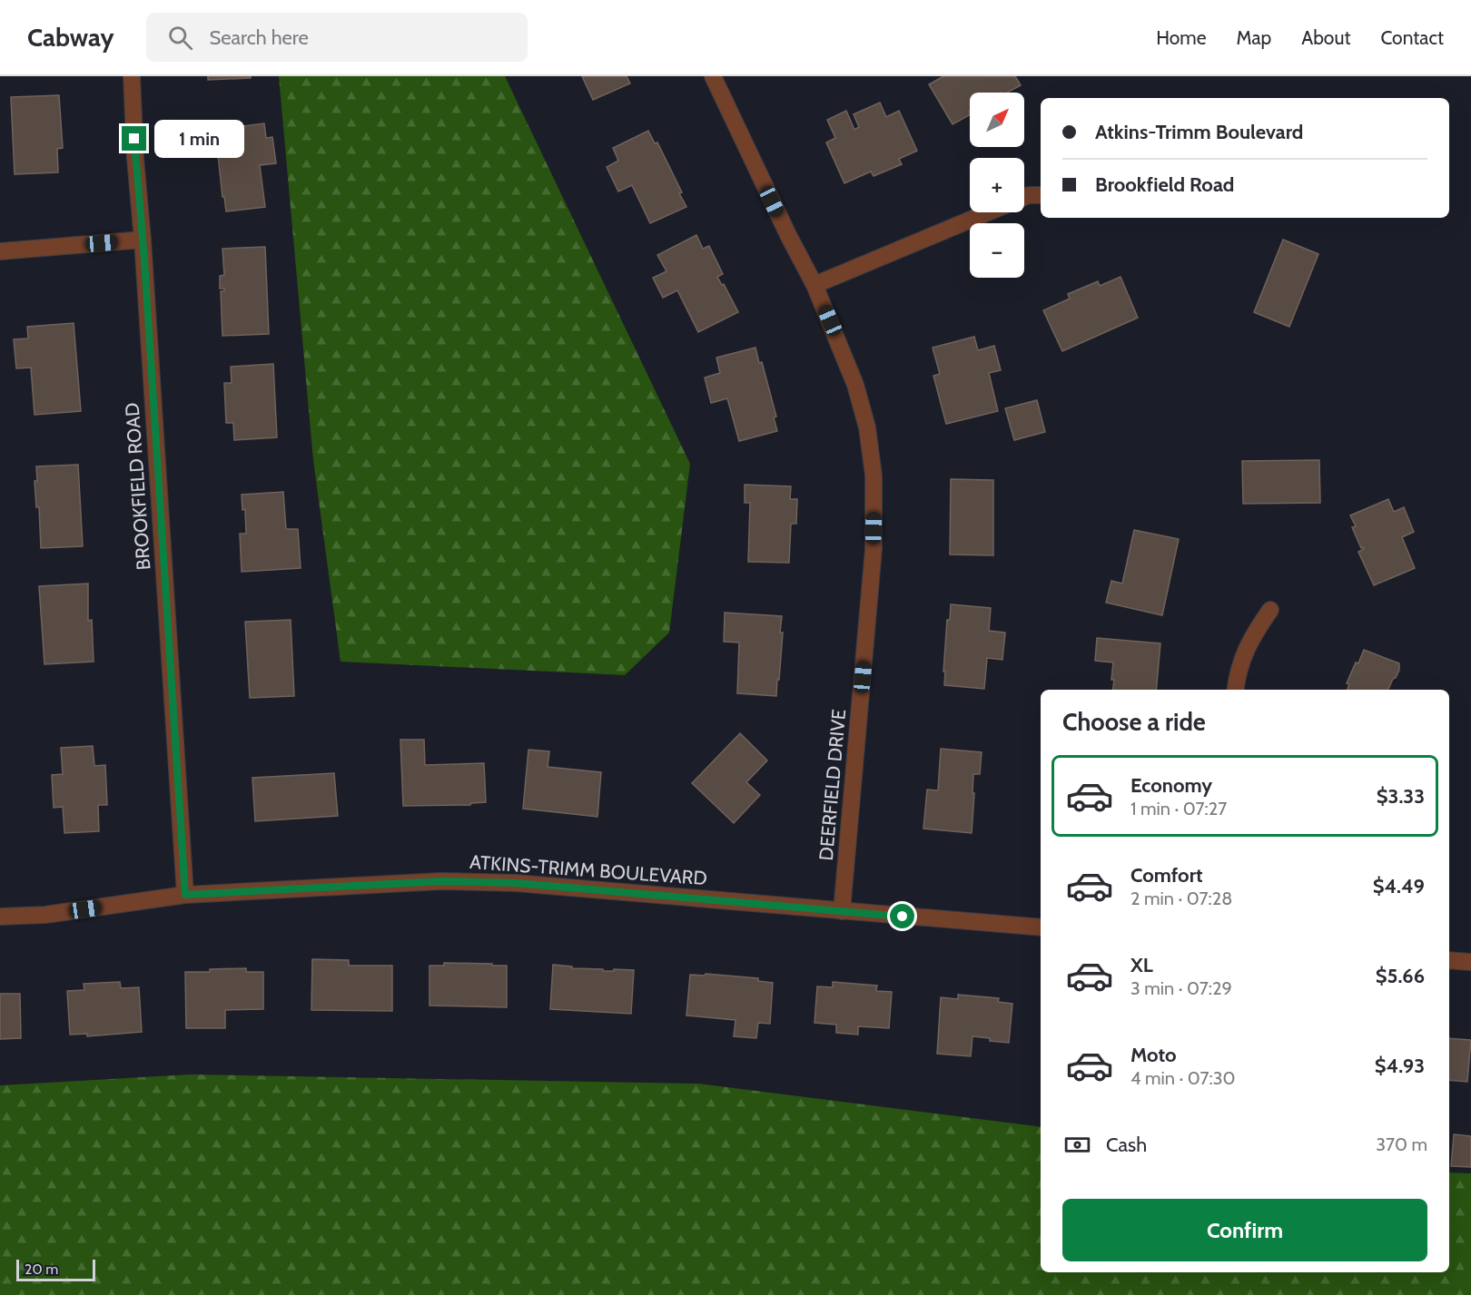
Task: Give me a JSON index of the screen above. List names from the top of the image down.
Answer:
{
  "streets": {
    "street": ["BROOKFIELD ROAD", "DEERFIELD DRIVE", "ATKINS-TRIMM BOULEVARD"]
  },
  "crossings": [
    ["BROOKFIELD ROAD", "ATKINS-TRIMM BOULEVARD"],
    ["DEERFIELD DRIVE", "ATKINS-TRIMM BOULEVARD"]
  ],
  "scale_bar": "20 m",
  "north": "top right",
  "page": {
    "header": "Cabway",
    "search": "Search here",
    "nav": [
      "Home",
      "Map",
      "About",
      "Contact"
    ],
    "map_buttons": ["+", "−"],
    "banner": ["Atkins-Trimm Boulevard", "Brookfield Road"],
    "bubble": "1 min",
    "heading": "Choose a ride",
    "list": [
      {
        "name": "Economy",
        "note": "1 min · 07:27",
        "value": "$3.33"
      },
      {
        "name": "Comfort",
        "note": "2 min · 07:28",
        "value": "$4.49"
      },
      {
        "name": "XL",
        "note": "3 min · 07:29",
        "value": "$5.66"
      },
      {
        "name": "Moto",
        "note": "4 min · 07:30",
        "value": "$4.93"
      }
    ],
    "pay": ["Cash", "370 m"],
    "buttons": "Confirm",
    "scale": "20 m"
  }
}
